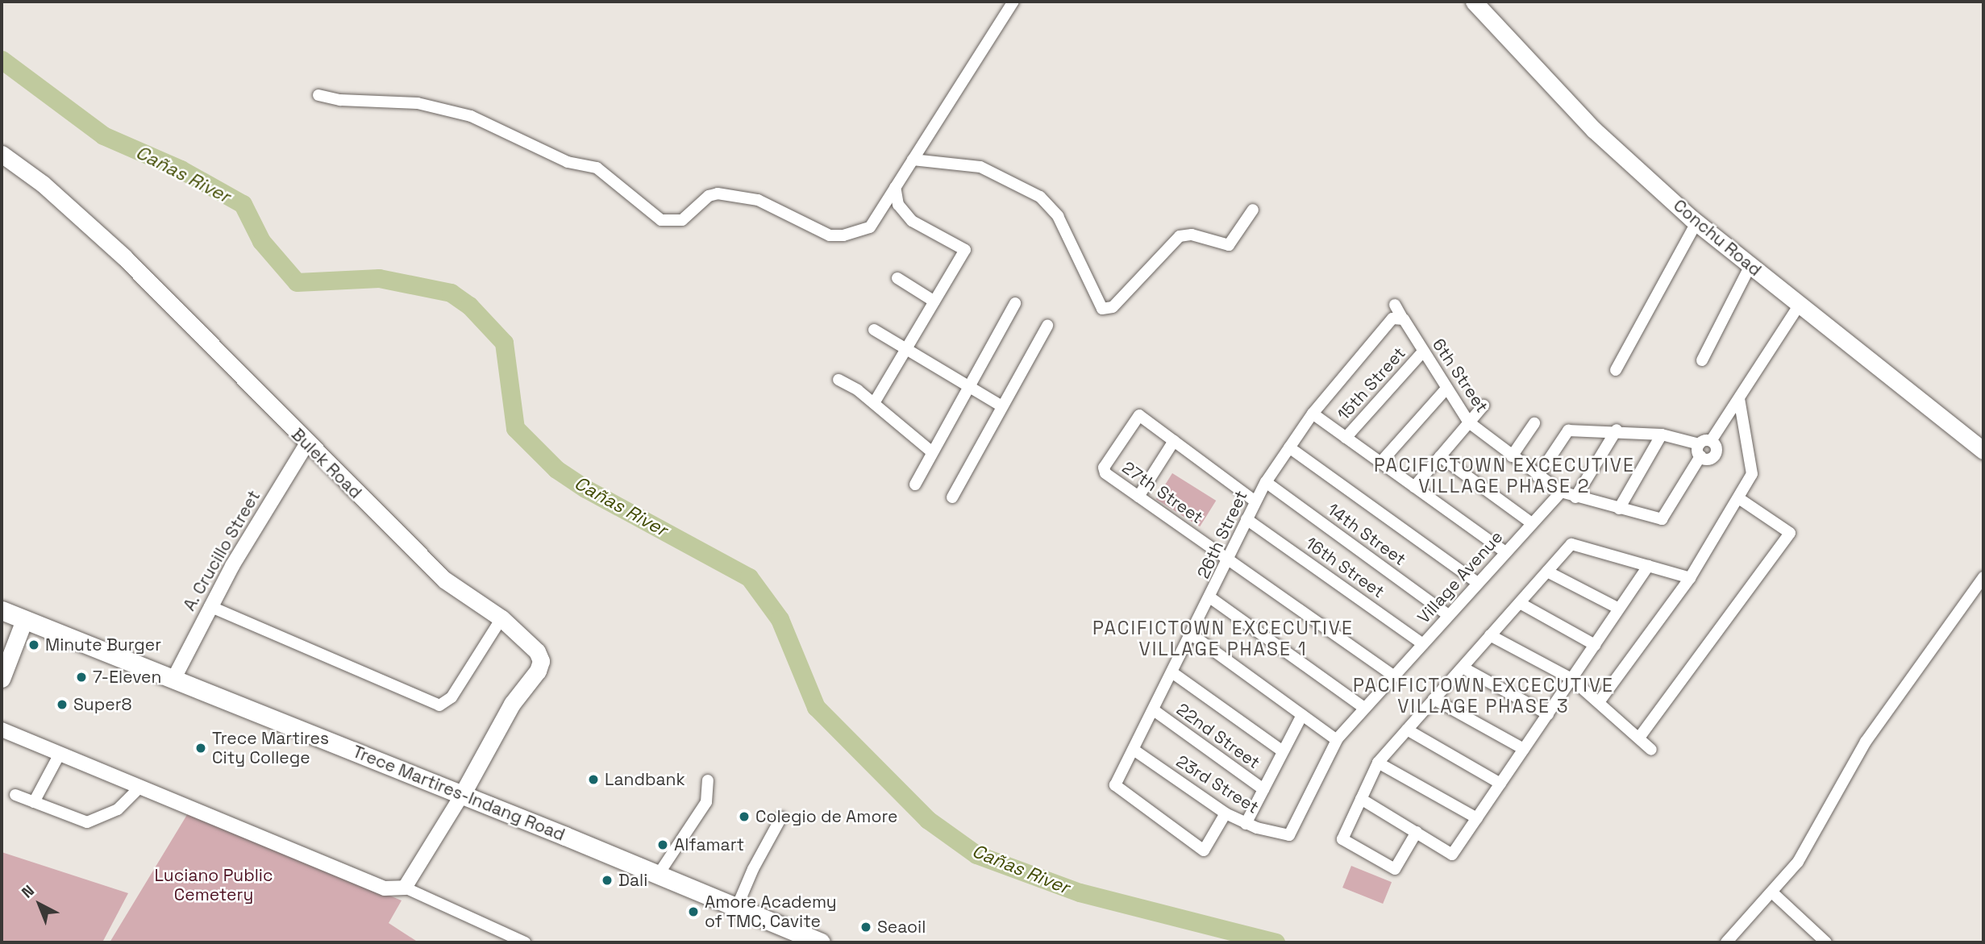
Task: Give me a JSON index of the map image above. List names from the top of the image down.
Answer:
{
  "streets": {
    "main road": ["Conchu Road", "Bulek Road", "Trece Martires-Indang Road"],
    "street": [
      "6th Street",
      "15th Street",
      "27th Street",
      "26th Street",
      "14th Street",
      "A. Crucillo Street",
      "16th Street",
      "Village Avenue",
      "22nd Street",
      "23rd Street"
    ]
  },
  "crossings": [
    ["6th Street", "15th Street"],
    ["6th Street", "26th Street"],
    ["6th Street", "Village Avenue"],
    ["Bulek Road", "A. Crucillo Street"],
    ["Bulek Road", "Trece Martires-Indang Road"],
    ["27th Street", "26th Street"],
    ["27th Street", "Village Avenue"],
    ["26th Street", "14th Street"],
    ["26th Street", "16th Street"],
    ["26th Street", "22nd Street"],
    ["26th Street", "23rd Street"],
    ["14th Street", "Village Avenue"],
    ["A. Crucillo Street", "Trece Martires-Indang Road"],
    ["16th Street", "Village Avenue"],
    ["Village Avenue", "23rd Street"]
  ],
  "districts": ["PACIFICTOWN EXCECUTIVE VILLAGE PHASE 2", "PACIFICTOWN EXCECUTIVE VILLAGE PHASE 1", "PACIFICTOWN EXCECUTIVE VILLAGE PHASE 3"],
  "water": ["Cañas River"],
  "parks": ["Luciano Public Cemetery"],
  "places": [
    "Minute Burger",
    "7-Eleven",
    "Super8",
    "Trece Martires City College",
    "Landbank",
    "Colegio de Amore",
    "Alfamart",
    "Dali",
    "Amore Academy of TMC, Cavite",
    "Seaoil"
  ],
  "north": "top left"
}
